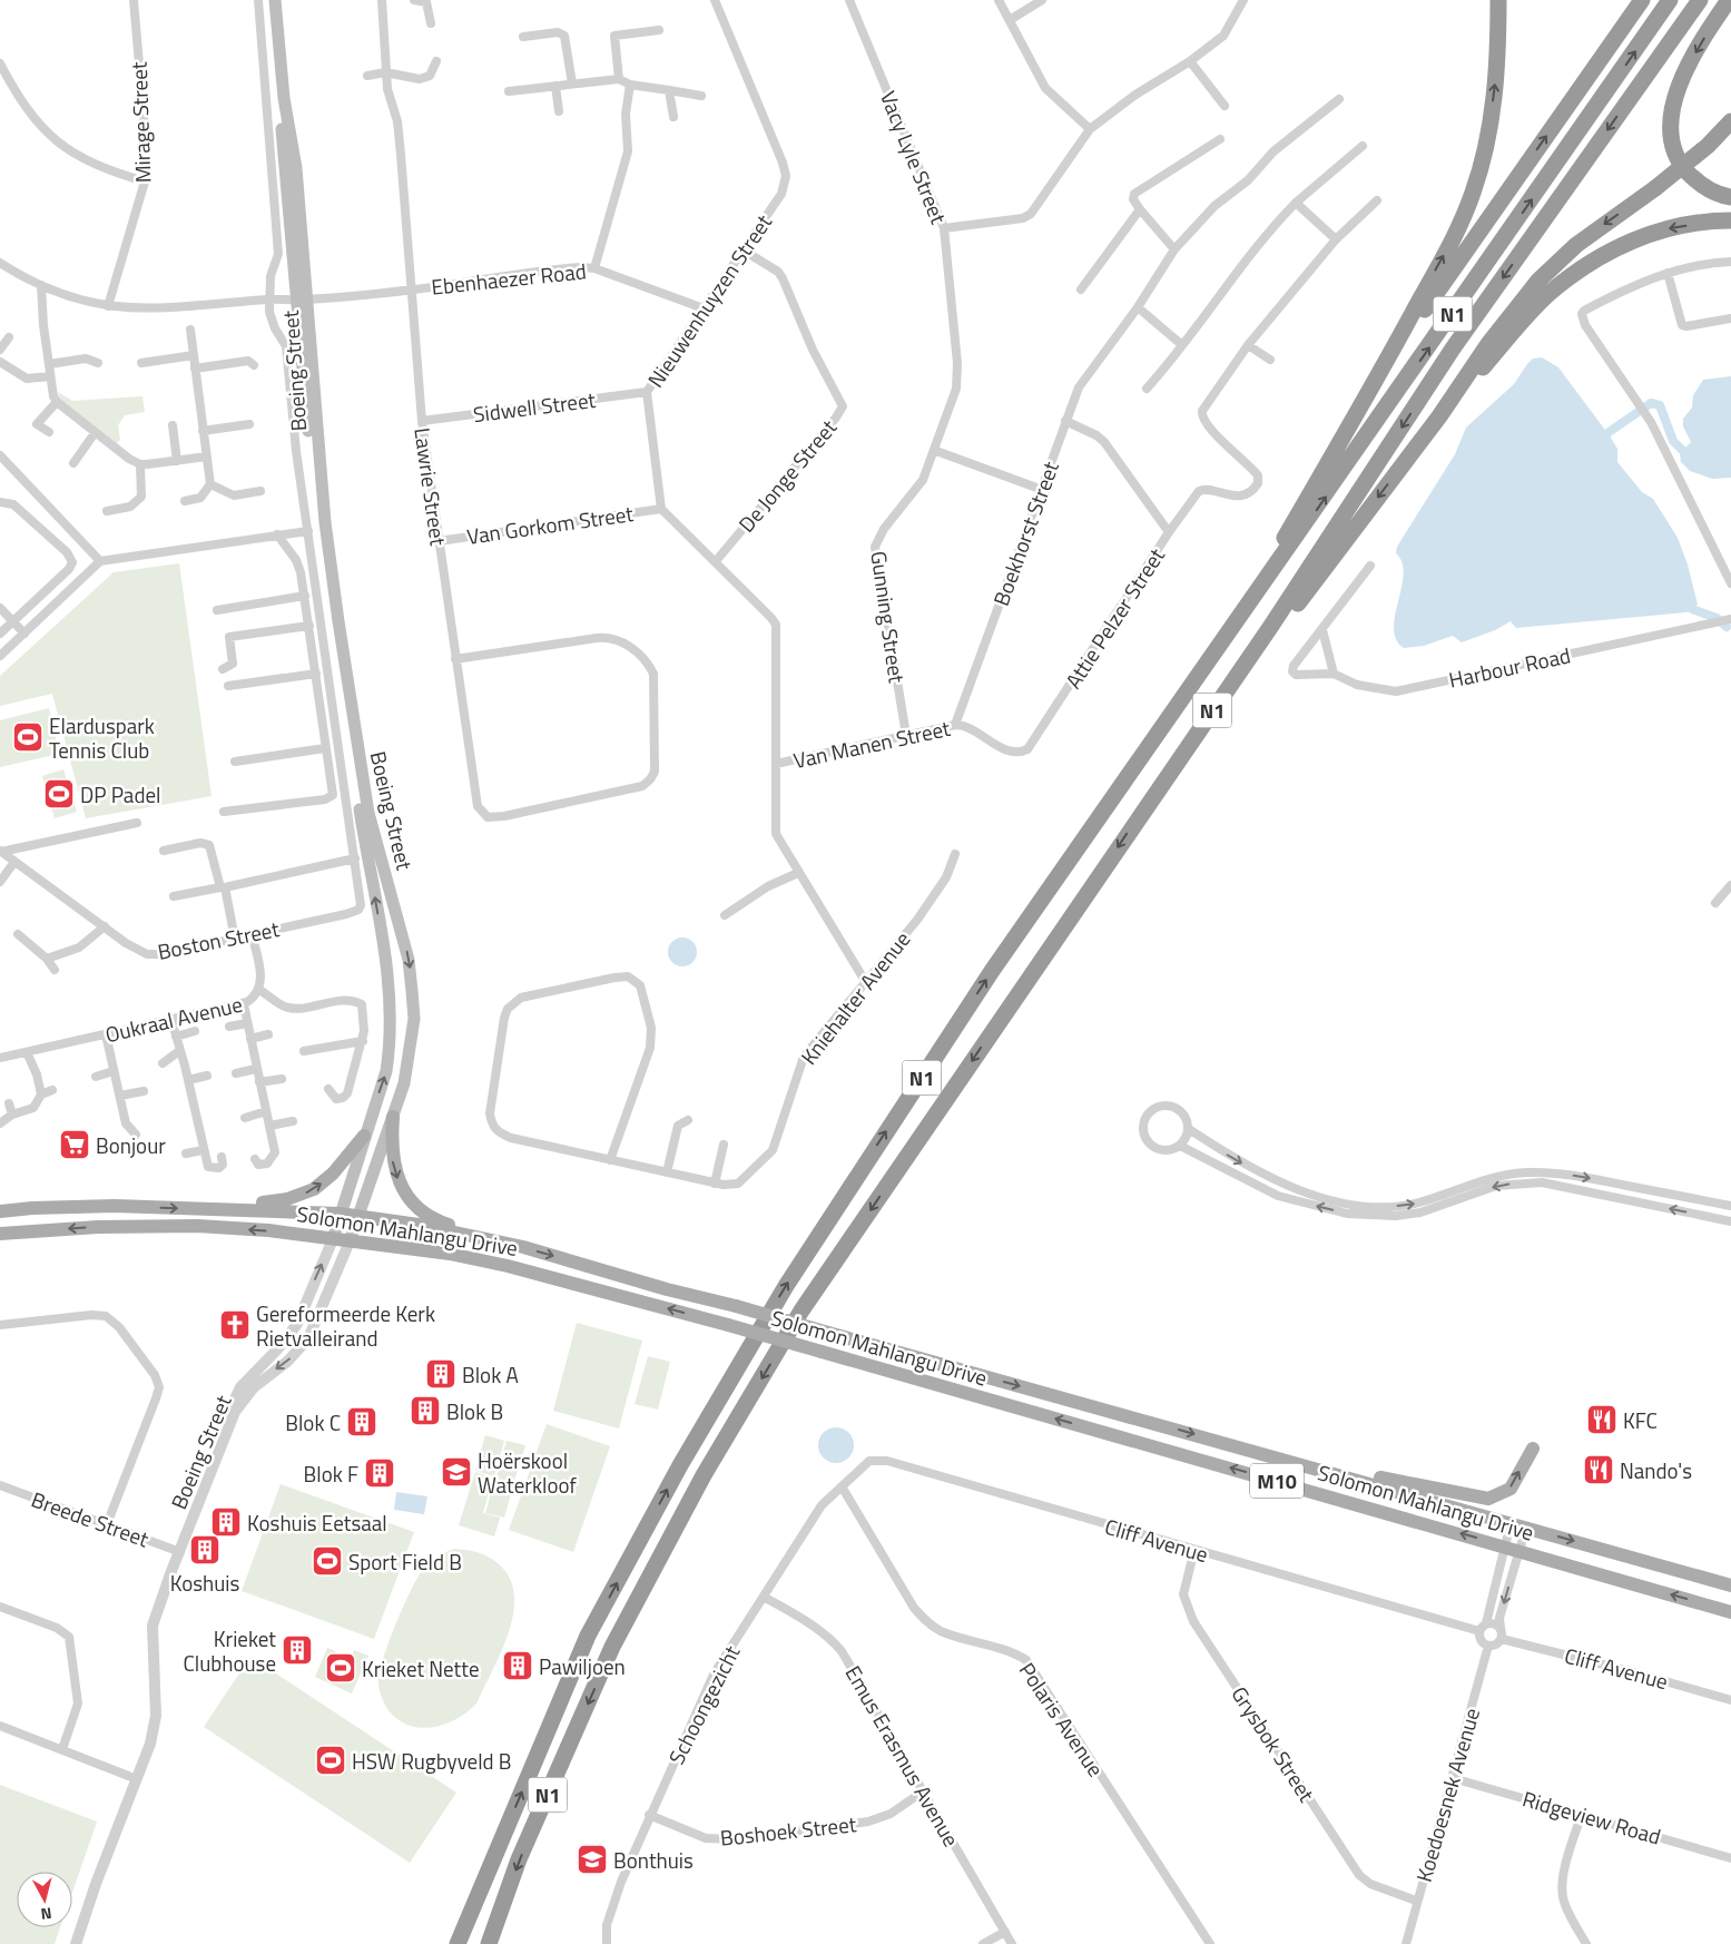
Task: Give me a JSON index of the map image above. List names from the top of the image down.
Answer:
{
  "streets": {
    "highway": ["N1"],
    "main road": ["Boeing Street", "Solomon Mahlangu Drive", "M10"],
    "street": [
      "Mirage Street",
      "Vacy Lyle Street",
      "Ebenhaezer Road",
      "Nieuwenhuyzen Street",
      "Sidwell Street",
      "De Jonge Street",
      "Lawrie Street",
      "Van Gorkom Street",
      "Boekhorst Street",
      "Gunning Street",
      "Attie Pelzer Street",
      "Harbour Road",
      "Van Manen Street",
      "Boston Street",
      "Kniehalter Avenue",
      "Oukraal Avenue",
      "Breede Street",
      "Cliff Avenue",
      "Schoongezicht",
      "Polaris Avenue",
      "Grysbok Street",
      "Emus Erasmus Avenue",
      "Koedoesnek Avenue",
      "Ridgeview Road",
      "Boshoek Street"
    ]
  },
  "crossings": [
    ["Mirage Street", "Ebenhaezer Road"],
    ["Vacy Lyle Street", "Gunning Street"],
    ["Ebenhaezer Road", "Nieuwenhuyzen Street"],
    ["Ebenhaezer Road", "Boeing Street"],
    ["Ebenhaezer Road", "Lawrie Street"],
    ["Nieuwenhuyzen Street", "Sidwell Street"],
    ["Nieuwenhuyzen Street", "De Jonge Street"],
    ["Nieuwenhuyzen Street", "Van Gorkom Street"],
    ["Boeing Street", "Boston Street"],
    ["Boeing Street", "Solomon Mahlangu Drive"],
    ["Boeing Street", "Breede Street"],
    ["Sidwell Street", "Lawrie Street"],
    ["Lawrie Street", "Van Gorkom Street"],
    ["Boekhorst Street", "Van Manen Street"],
    ["Gunning Street", "Van Manen Street"],
    ["Attie Pelzer Street", "Van Manen Street"],
    ["Boston Street", "Oukraal Avenue"],
    ["Cliff Avenue", "Schoongezicht"],
    ["Cliff Avenue", "Polaris Avenue"],
    ["Cliff Avenue", "Grysbok Street"],
    ["Cliff Avenue", "Koedoesnek Avenue"],
    ["Schoongezicht", "Polaris Avenue"],
    ["Schoongezicht", "Emus Erasmus Avenue"],
    ["Schoongezicht", "Boshoek Street"],
    ["Grysbok Street", "Koedoesnek Avenue"],
    ["Emus Erasmus Avenue", "Boshoek Street"],
    ["Koedoesnek Avenue", "Ridgeview Road"]
  ],
  "places": {
    "sports": [
      "Elarduspark Tennis Club",
      "DP Padel",
      "Sport Field B",
      "Krieket Nette",
      "HSW Rugbyveld B"
    ],
    "supermarket": ["Bonjour"],
    "church": ["Gereformeerde Kerk Rietvalleirand"],
    "building": [
      "Blok A",
      "Blok B",
      "Blok C",
      "Blok F",
      "Koshuis Eetsaal",
      "Koshuis",
      "Krieket Clubhouse",
      "Pawiljoen"
    ],
    "restaurant": ["KFC", "Nando's"],
    "school or university": ["Hoërskool Waterkloof", "Bonthuis"]
  },
  "north": "bottom"
}
